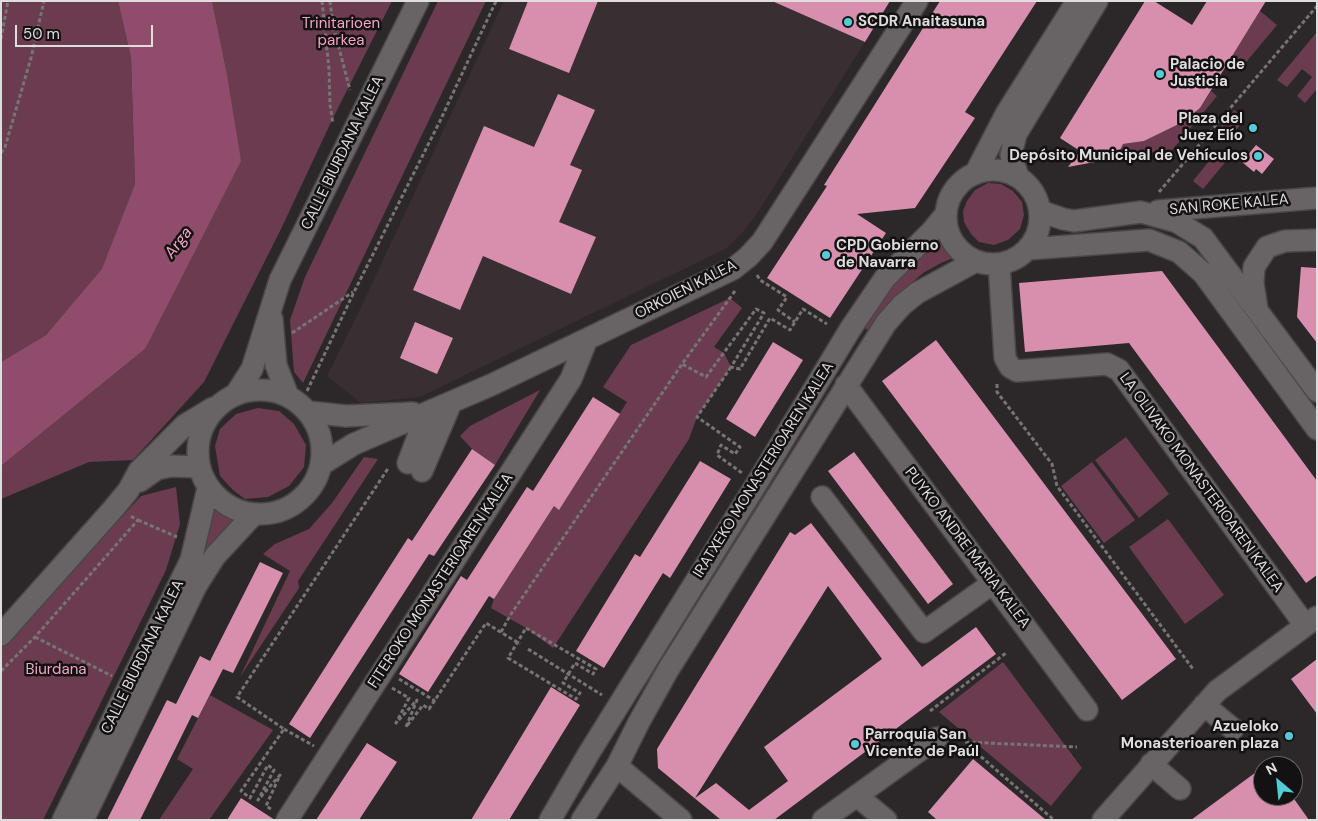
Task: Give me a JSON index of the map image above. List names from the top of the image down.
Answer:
{
  "streets": {
    "street": [
      "CALLE BIURDANA KALEA",
      "SAN ROKE KALEA",
      "ORKOIEN KALEA",
      "IRATXEKO MONASTERIOAREN KALEA",
      "LA OLIVAKO MONASTERIOAREN KALEA",
      "PUYKO ANDRE MARIA KALEA",
      "FITEROKO MONASTERIOAREN KALEA"
    ]
  },
  "crossings": [
    ["CALLE BIURDANA KALEA", "ORKOIEN KALEA"],
    ["SAN ROKE KALEA", "IRATXEKO MONASTERIOAREN KALEA"],
    ["SAN ROKE KALEA", "LA OLIVAKO MONASTERIOAREN KALEA"],
    ["ORKOIEN KALEA", "FITEROKO MONASTERIOAREN KALEA"],
    ["IRATXEKO MONASTERIOAREN KALEA", "LA OLIVAKO MONASTERIOAREN KALEA"],
    ["IRATXEKO MONASTERIOAREN KALEA", "PUYKO ANDRE MARIA KALEA"]
  ],
  "water": ["Arga"],
  "parks": ["Trinitarioen parkea", "Biurdana"],
  "places": [
    "SCDR Anaitasuna",
    "Palacio de Justicia",
    "Plaza del Juez Elío",
    "Depósito Municipal de Vehículos",
    "CPD Gobierno de Navarra",
    "Azueloko Monasterioaren plaza",
    "Parroquia San Vicente de Paúl"
  ],
  "scale_bar": "50 m",
  "north": "top left"
}
